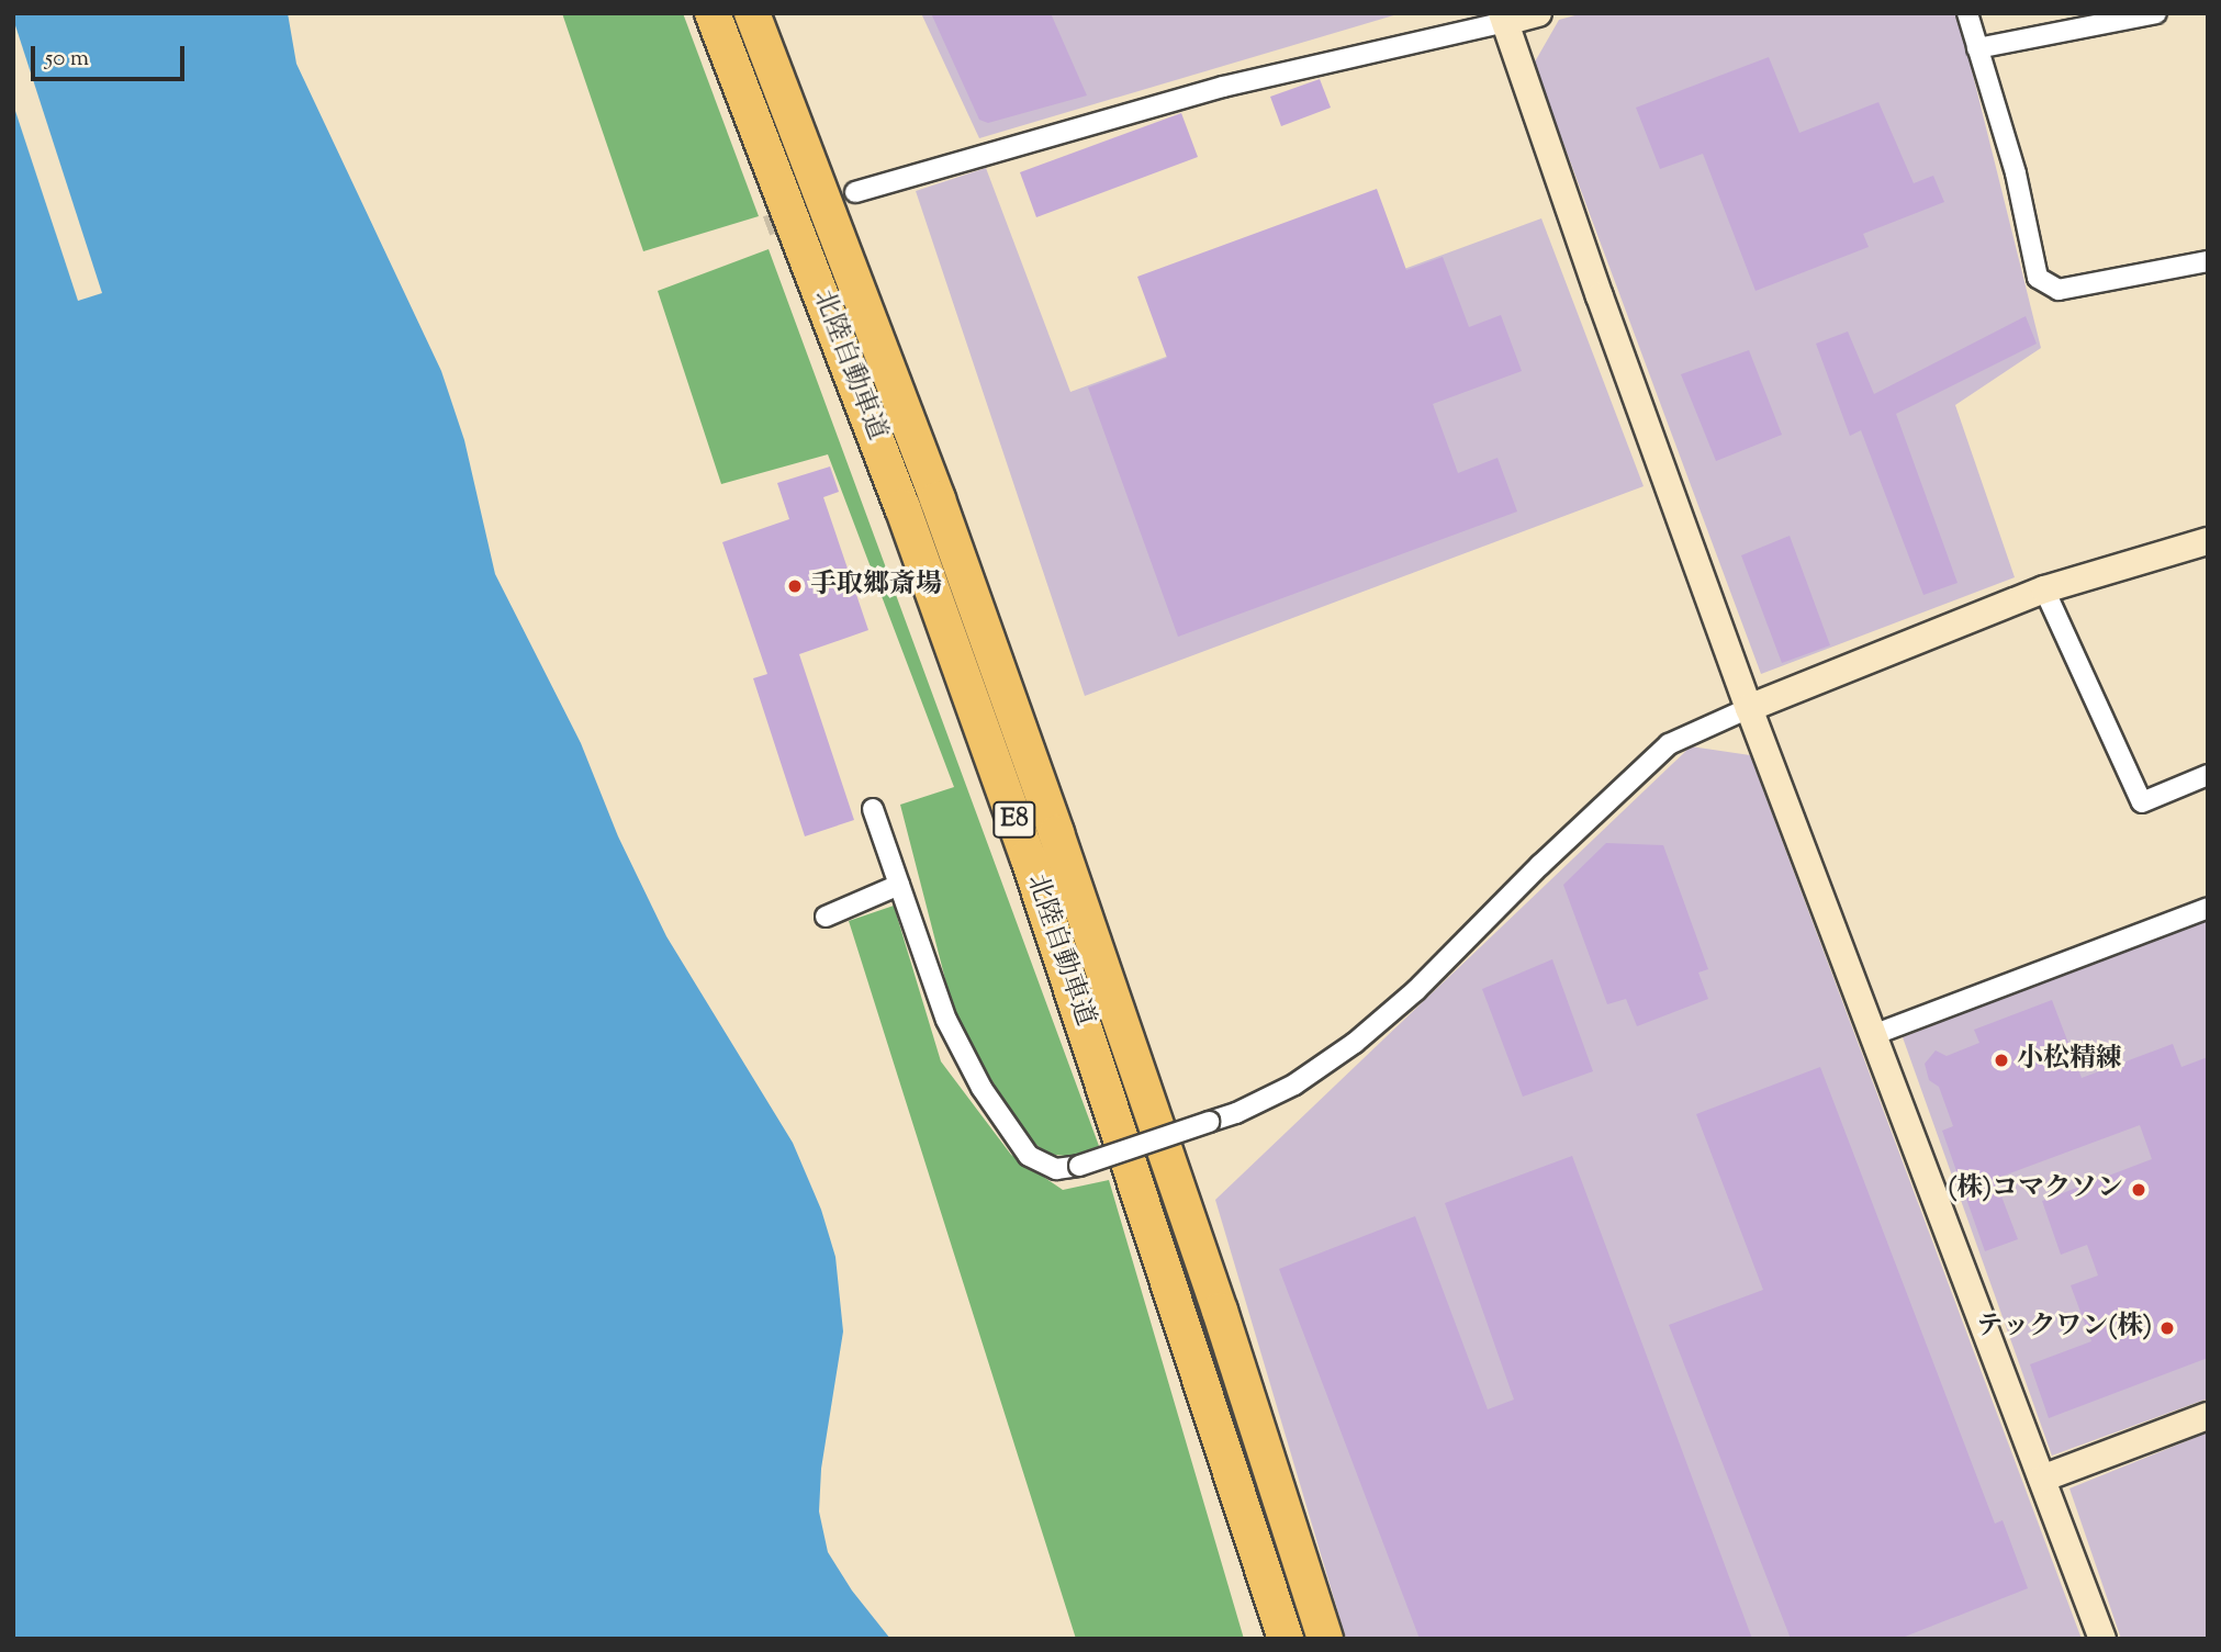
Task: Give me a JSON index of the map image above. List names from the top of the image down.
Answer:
{
  "streets": {
    "highway": ["北陸自動車道", "E8"]
  },
  "places": [
    "手取郷斎場",
    "小松精練",
    "(株)コマクソン",
    "テックワン(株)"
  ],
  "scale_bar": "50 m"
}
